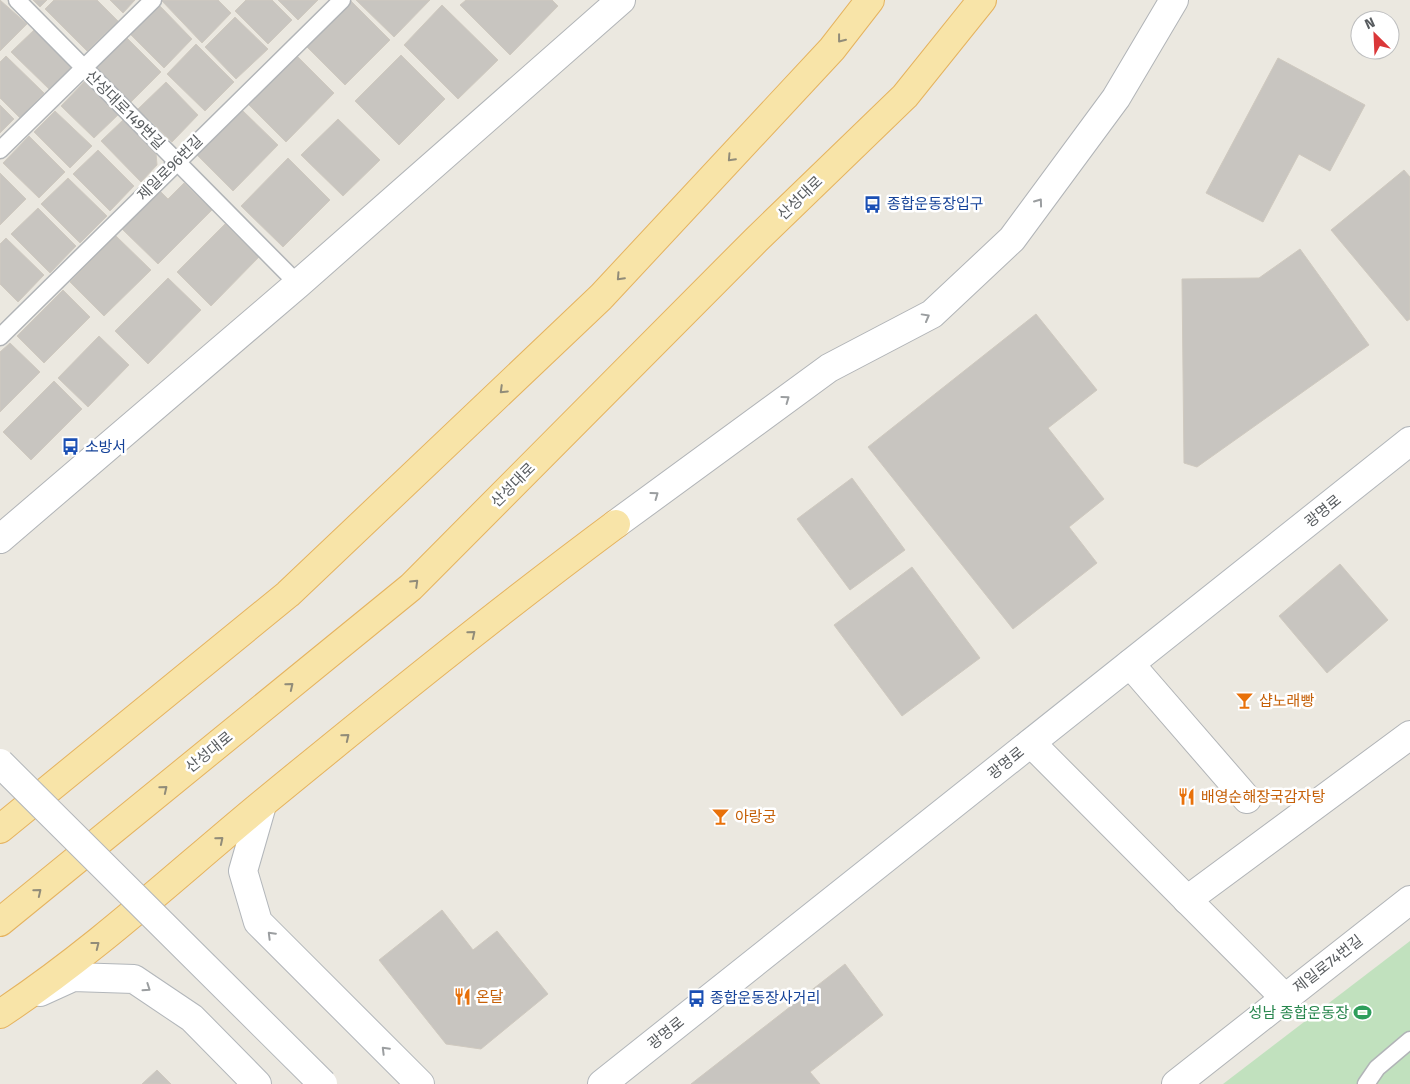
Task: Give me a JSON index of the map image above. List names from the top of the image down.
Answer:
{
  "streets": {
    "main road": ["산성대로"],
    "street": ["광명로", "제일로74번길"],
    "lane": ["산성대로149번길", "제일로96번길"]
  },
  "crossings": [
    ["산성대로149번길", "제일로96번길"]
  ],
  "places": {
    "bus stop": ["종합운동장입구", "소방서", "종합운동장사거리"],
    "bar": ["샵노래빵", "아랑궁"],
    "restaurant": ["배영순해장국감자탕", "온달"],
    "sports": ["성남 종합운동장"]
  },
  "north": "top left"
}
